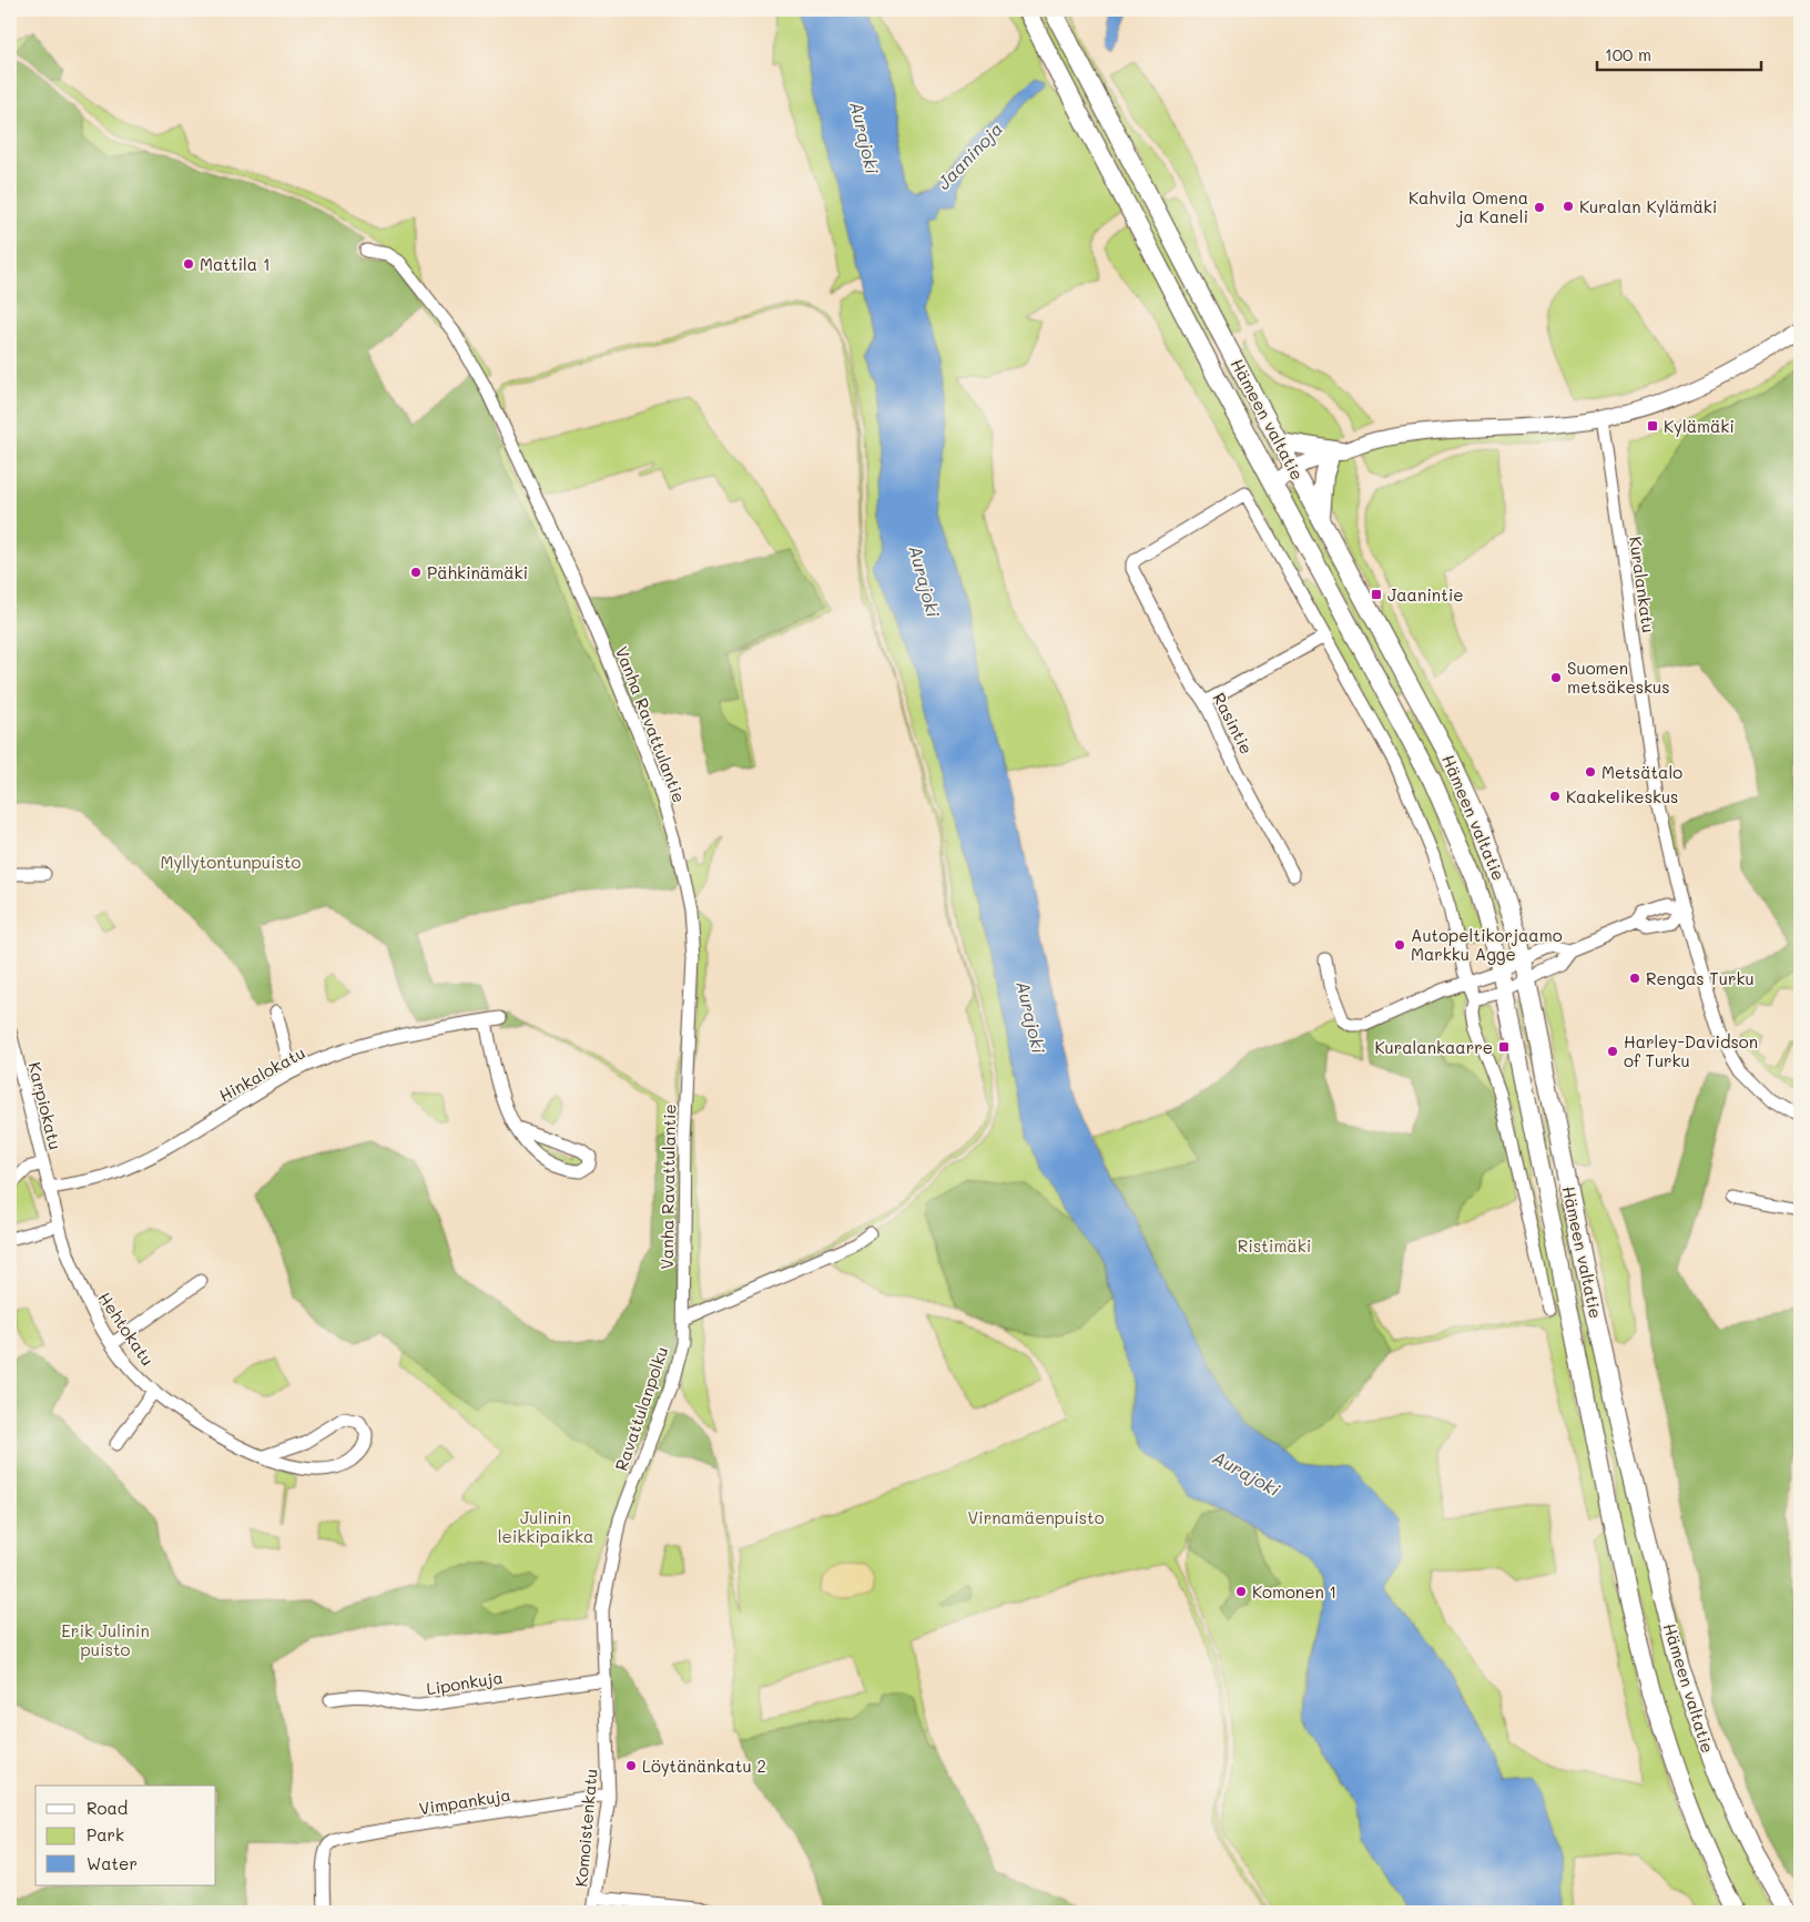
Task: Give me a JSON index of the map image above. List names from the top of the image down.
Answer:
{
  "streets": {
    "highway": ["Hämeen valtatie"],
    "street": [
      "Kuralankatu",
      "Rasintie",
      "Vanha Ravattulantie",
      "Hinkalokatu",
      "Karpiokatu",
      "Hehtokatu",
      "Ravattulanpolku",
      "Liponkuja",
      "Vimpankuja",
      "Komoistenkatu"
    ]
  },
  "crossings": [
    ["Vanha Ravattulantie", "Ravattulanpolku"],
    ["Hinkalokatu", "Karpiokatu"],
    ["Hinkalokatu", "Hehtokatu"],
    ["Karpiokatu", "Hehtokatu"],
    ["Ravattulanpolku", "Liponkuja"],
    ["Ravattulanpolku", "Komoistenkatu"],
    ["Liponkuja", "Komoistenkatu"],
    ["Vimpankuja", "Komoistenkatu"]
  ],
  "water": ["Aurajoki", "Jaaninoja"],
  "parks": [
    "Myllytontunpuisto",
    "Ristimäki",
    "Julinin leikkipaikka",
    "Virnamäenpuisto",
    "Erik Julinin puisto"
  ],
  "places": {
    "other": [
      "Kuralan Kylämäki",
      "Kahvila Omena ja Kaneli",
      "Mattila 1",
      "Pähkinämäki",
      "Suomen metsäkeskus",
      "Metsätalo",
      "Kaakelikeskus",
      "Autopeltikorjaamo Markku Agge",
      "Rengas Turku",
      "Harley-Davidson of Turku",
      "Komonen 1",
      "Löytänänkatu 2"
    ],
    "transit": ["Kylämäki", "Jaanintie", "Kuralankaarre"]
  },
  "legend": ["Road", "Park", "Water"],
  "scale_bar": "100 m"
}
